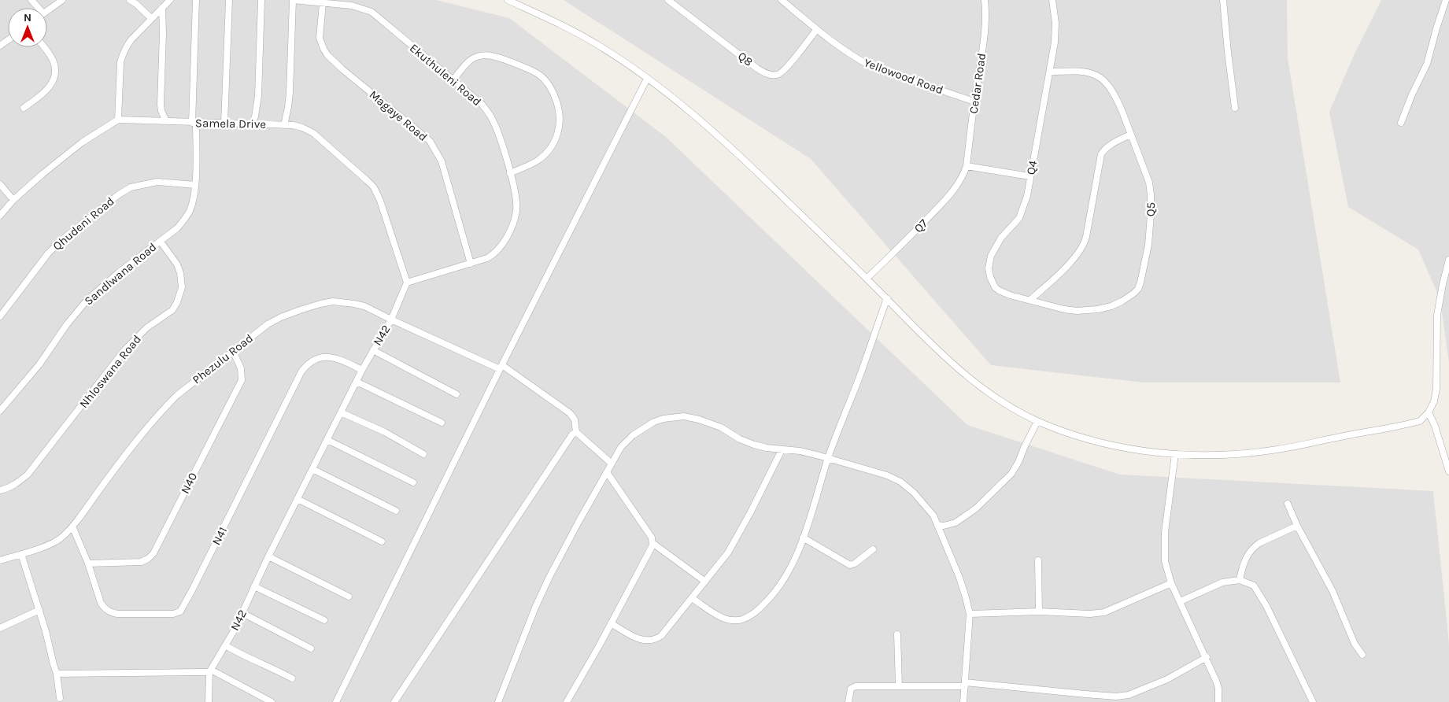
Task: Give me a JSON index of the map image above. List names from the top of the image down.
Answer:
{
  "streets": {
    "street": [
      "Q8",
      "Ekuthuleni Road",
      "Yellowood Road",
      "Cedar Road",
      "Magaye Road",
      "Samela Drive",
      "Q4",
      "Q5",
      "Qhudeni Road",
      "Q7",
      "Sandlwana Road",
      "N42",
      "Phezulu Road",
      "Nhloswana Road",
      "N40",
      "N41"
    ]
  },
  "crossings": [
    ["Q8", "Yellowood Road"],
    ["Ekuthuleni Road", "Magaye Road"],
    ["Ekuthuleni Road", "Samela Drive"],
    ["Yellowood Road", "Cedar Road"],
    ["Cedar Road", "Q7"],
    ["Samela Drive", "Sandlwana Road"],
    ["Q4", "Q5"],
    ["Qhudeni Road", "Sandlwana Road"],
    ["Sandlwana Road", "Nhloswana Road"],
    ["N42", "Phezulu Road"],
    ["N42", "N41"],
    ["Phezulu Road", "N40"],
    ["Phezulu Road", "N41"],
    ["N40", "N41"]
  ],
  "north": "top"
}
